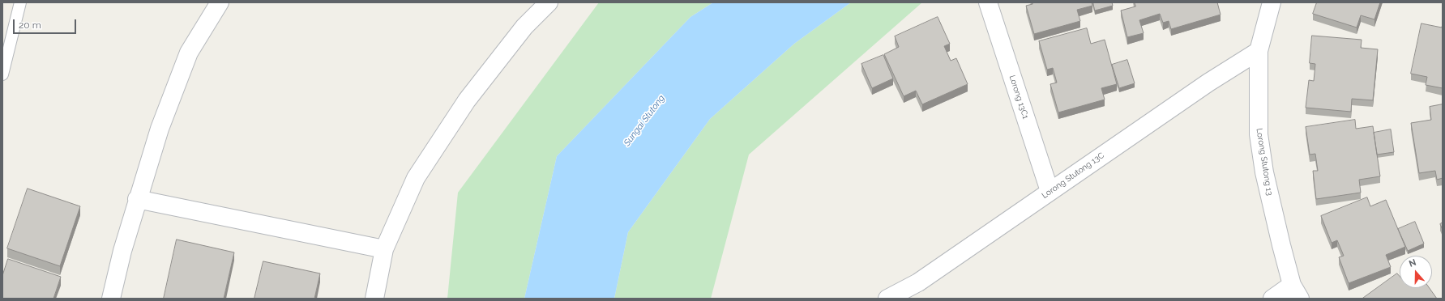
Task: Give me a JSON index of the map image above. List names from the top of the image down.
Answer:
{
  "streets": {
    "street": ["Lorong 13C1", "Lorong Stutong 13", "Lorong Stutong 13C"]
  },
  "crossings": [
    ["Lorong 13C1", "Lorong Stutong 13C"],
    ["Lorong Stutong 13", "Lorong Stutong 13C"]
  ],
  "water": ["Sungai Stutong"],
  "scale_bar": "20 m",
  "north": "top"
}
